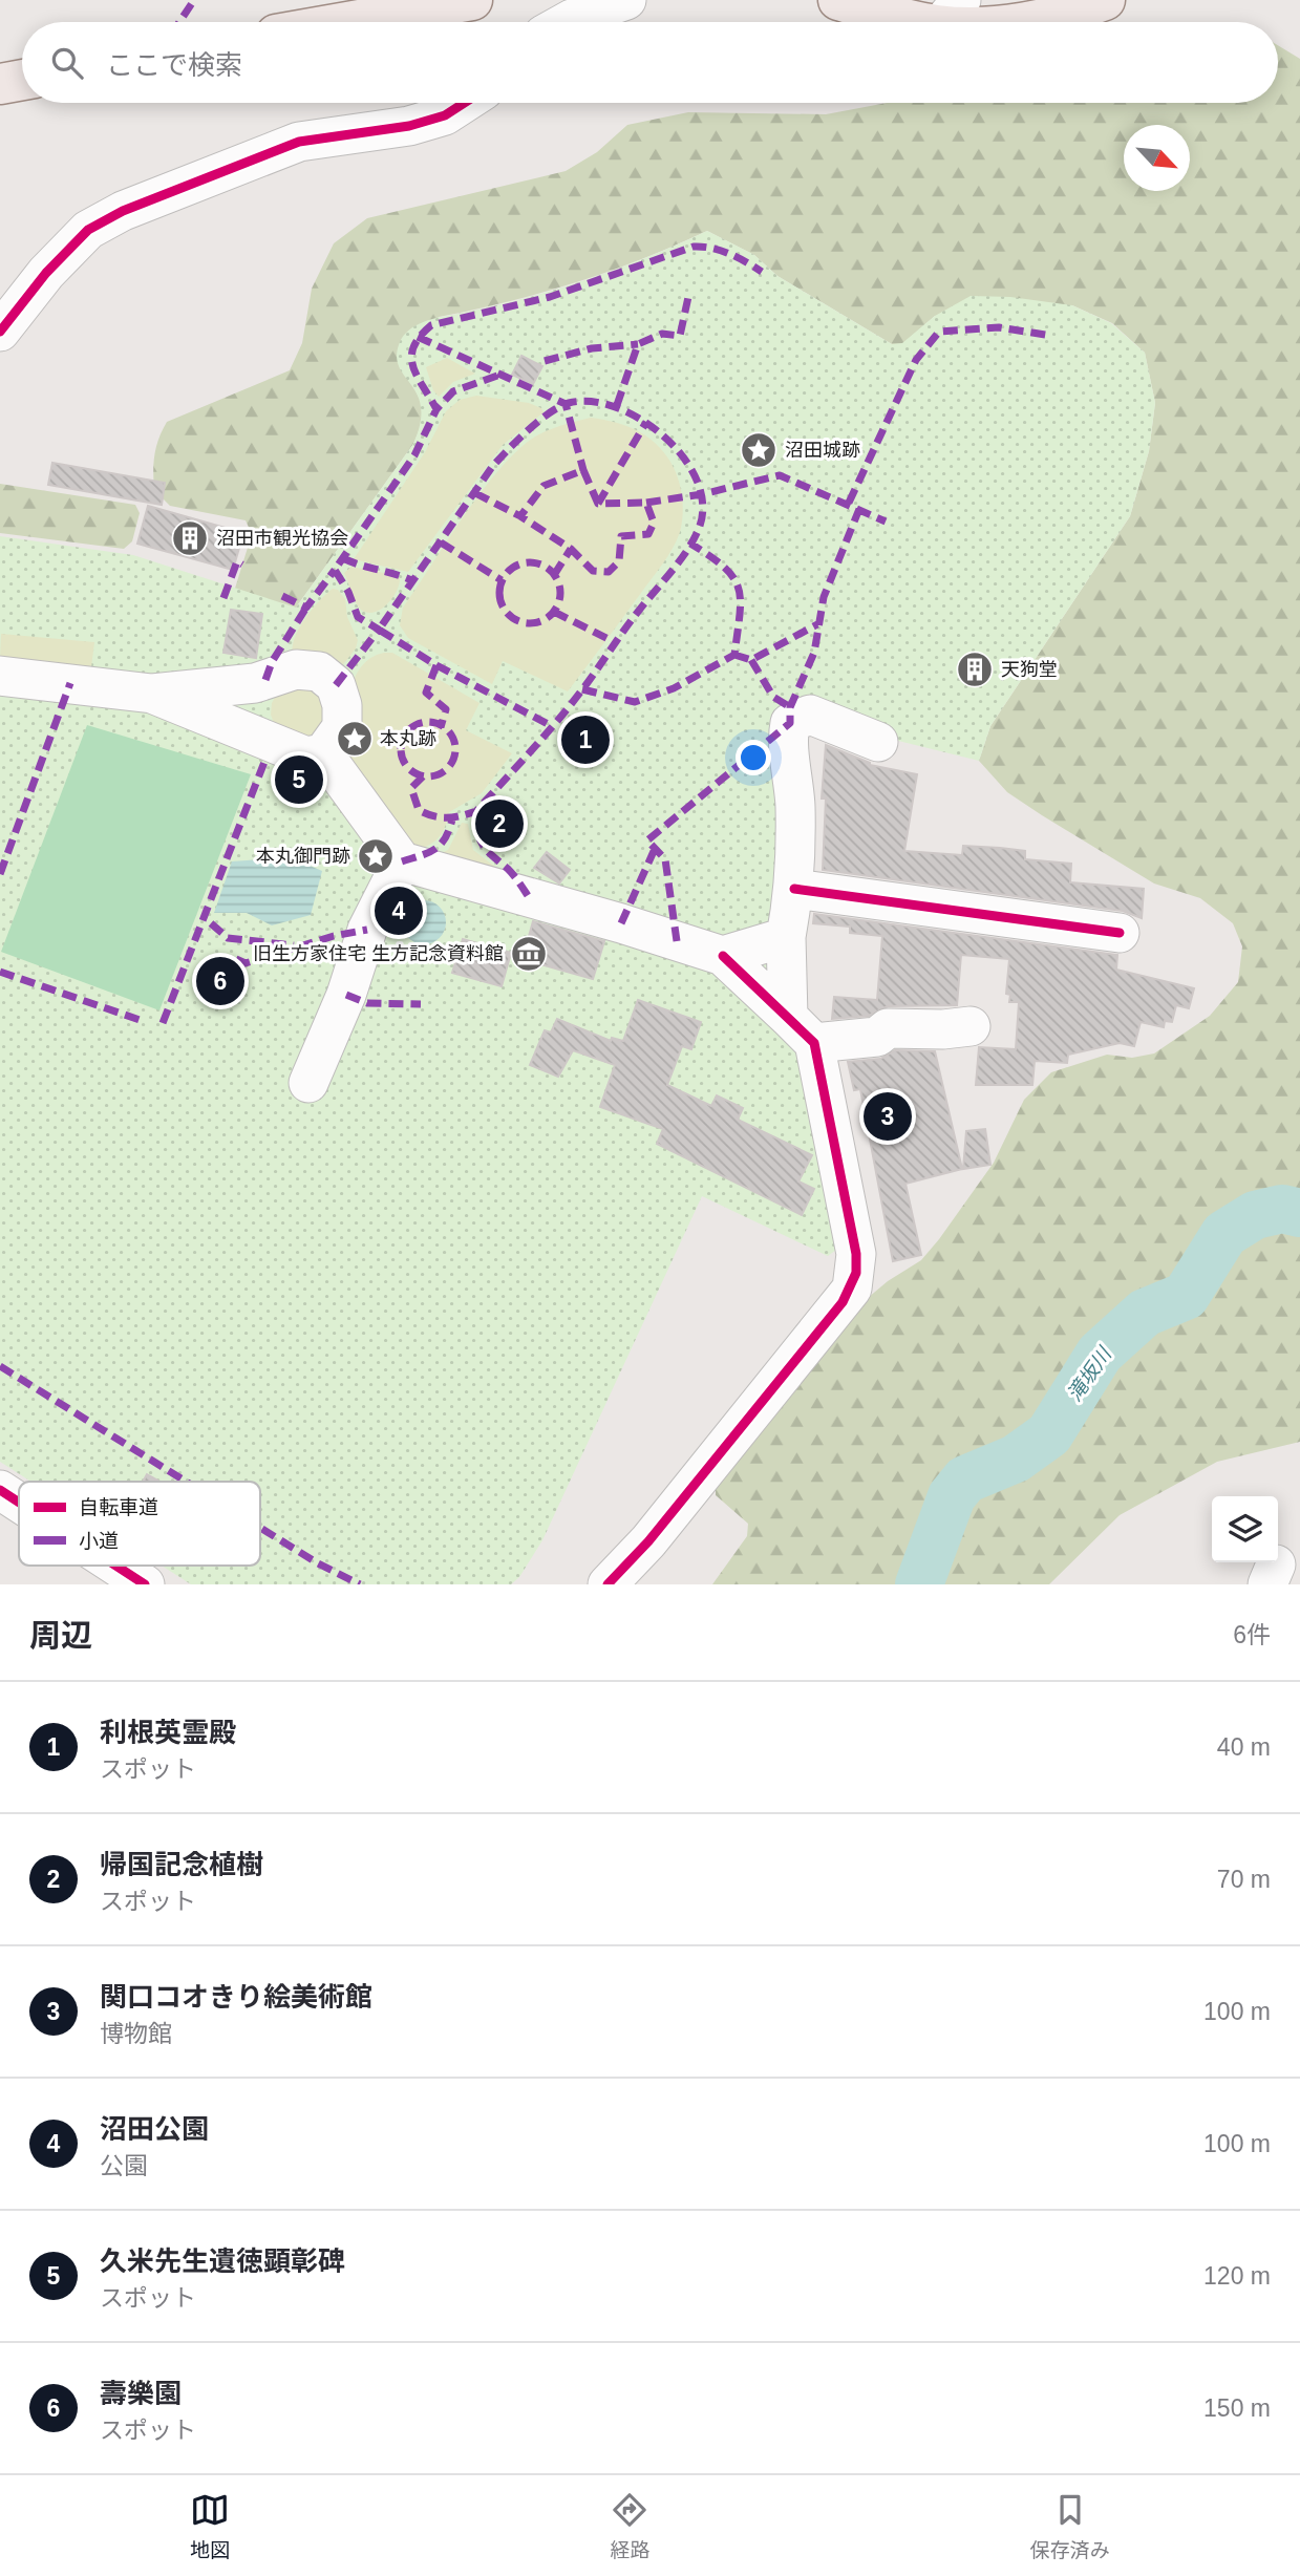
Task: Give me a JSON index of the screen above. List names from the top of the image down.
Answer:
{
  "water": ["滝坂川"],
  "places": {
    "place": ["沼田城跡", "本丸跡", "本丸御門跡"],
    "building": ["沼田市観光協会", "天狗堂"],
    "museum": ["旧生方家住宅 生方記念資料館"]
  },
  "legend": ["自転車道", "小道"],
  "north": "bottom right",
  "page": {
    "search": "ここで検索",
    "pins": [
      "1",
      "5",
      "2",
      "4",
      "6",
      "3"
    ],
    "heading": ["周辺", "6件"],
    "list": [
      {
        "mark": "1",
        "name": "利根英霊殿",
        "note": "スポット",
        "value": "40 m"
      },
      {
        "mark": "2",
        "name": "帰国記念植樹",
        "note": "スポット",
        "value": "70 m"
      },
      {
        "mark": "3",
        "name": "関口コオきり絵美術館",
        "note": "博物館",
        "value": "100 m"
      },
      {
        "mark": "4",
        "name": "沼田公園",
        "note": "公園",
        "value": "100 m"
      },
      {
        "mark": "5",
        "name": "久米先生遺徳顕彰碑",
        "note": "スポット",
        "value": "120 m"
      },
      {
        "mark": "6",
        "name": "壽樂園",
        "note": "スポット",
        "value": "150 m"
      }
    ],
    "nav": ["地図", "経路", "保存済み"]
  }
}
